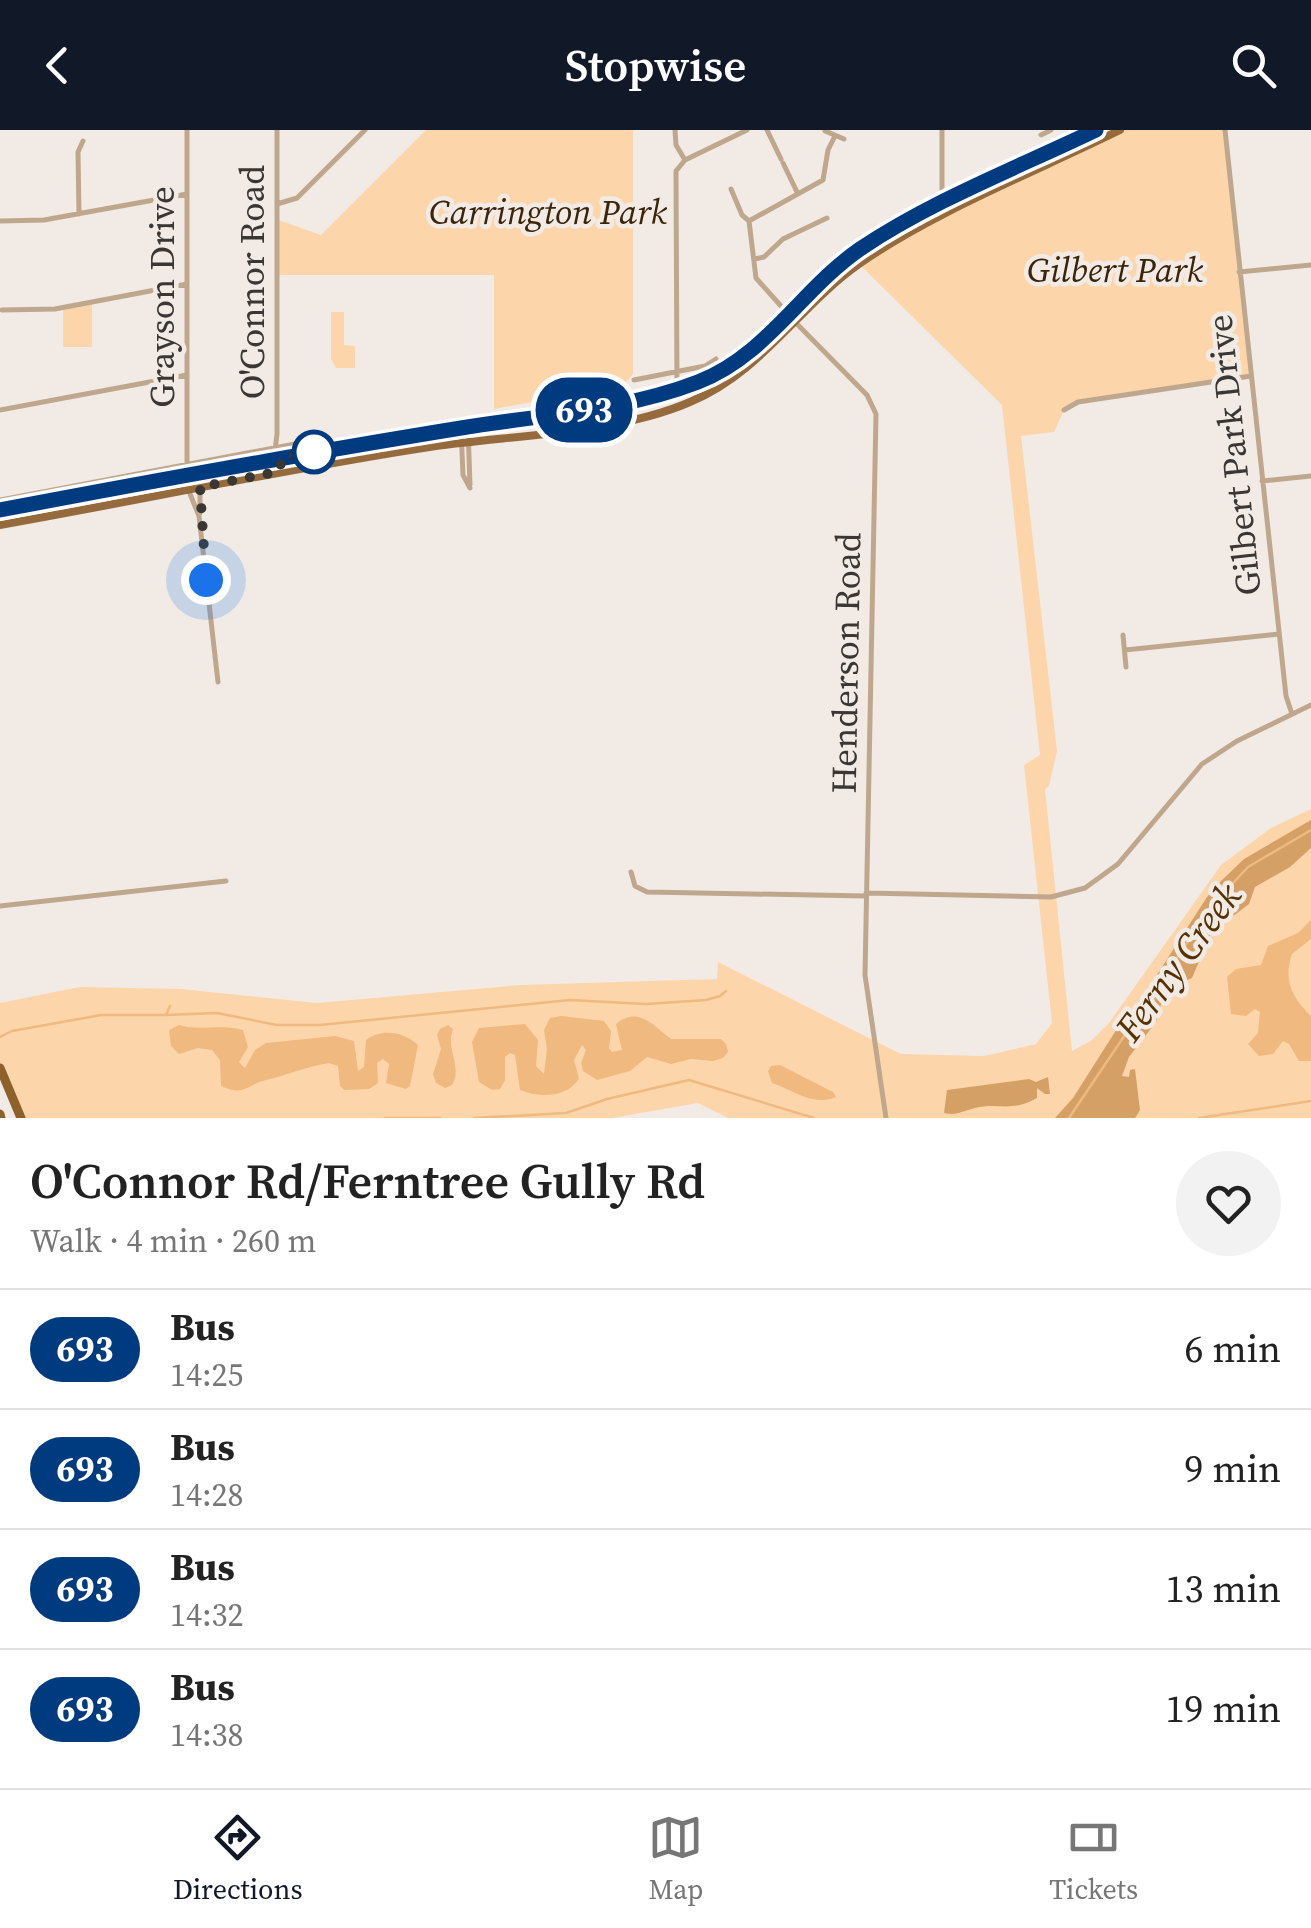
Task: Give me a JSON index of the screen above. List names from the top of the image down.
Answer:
{
  "streets": {
    "street": [
      "O'Connor Road",
      "Grayson Drive",
      "Gilbert Park Drive",
      "Henderson Road"
    ]
  },
  "water": ["Ferny Creek"],
  "parks": ["Carrington Park", "Gilbert Park"],
  "lines": ["bus line 693"],
  "page": {
    "header": "Stopwise",
    "on_map": "693",
    "heading": ["O'Connor Rd/Ferntree Gully Rd", "Walk · 4 min · 260 m"],
    "list": [
      {
        "mark": "693",
        "name": "Bus",
        "note": "14:25",
        "value": "6 min"
      },
      {
        "mark": "693",
        "name": "Bus",
        "note": "14:28",
        "value": "9 min"
      },
      {
        "mark": "693",
        "name": "Bus",
        "note": "14:32",
        "value": "13 min"
      },
      {
        "mark": "693",
        "name": "Bus",
        "note": "14:38",
        "value": "19 min"
      }
    ],
    "tabs": ["Directions", "Map", "Tickets"]
  }
}
